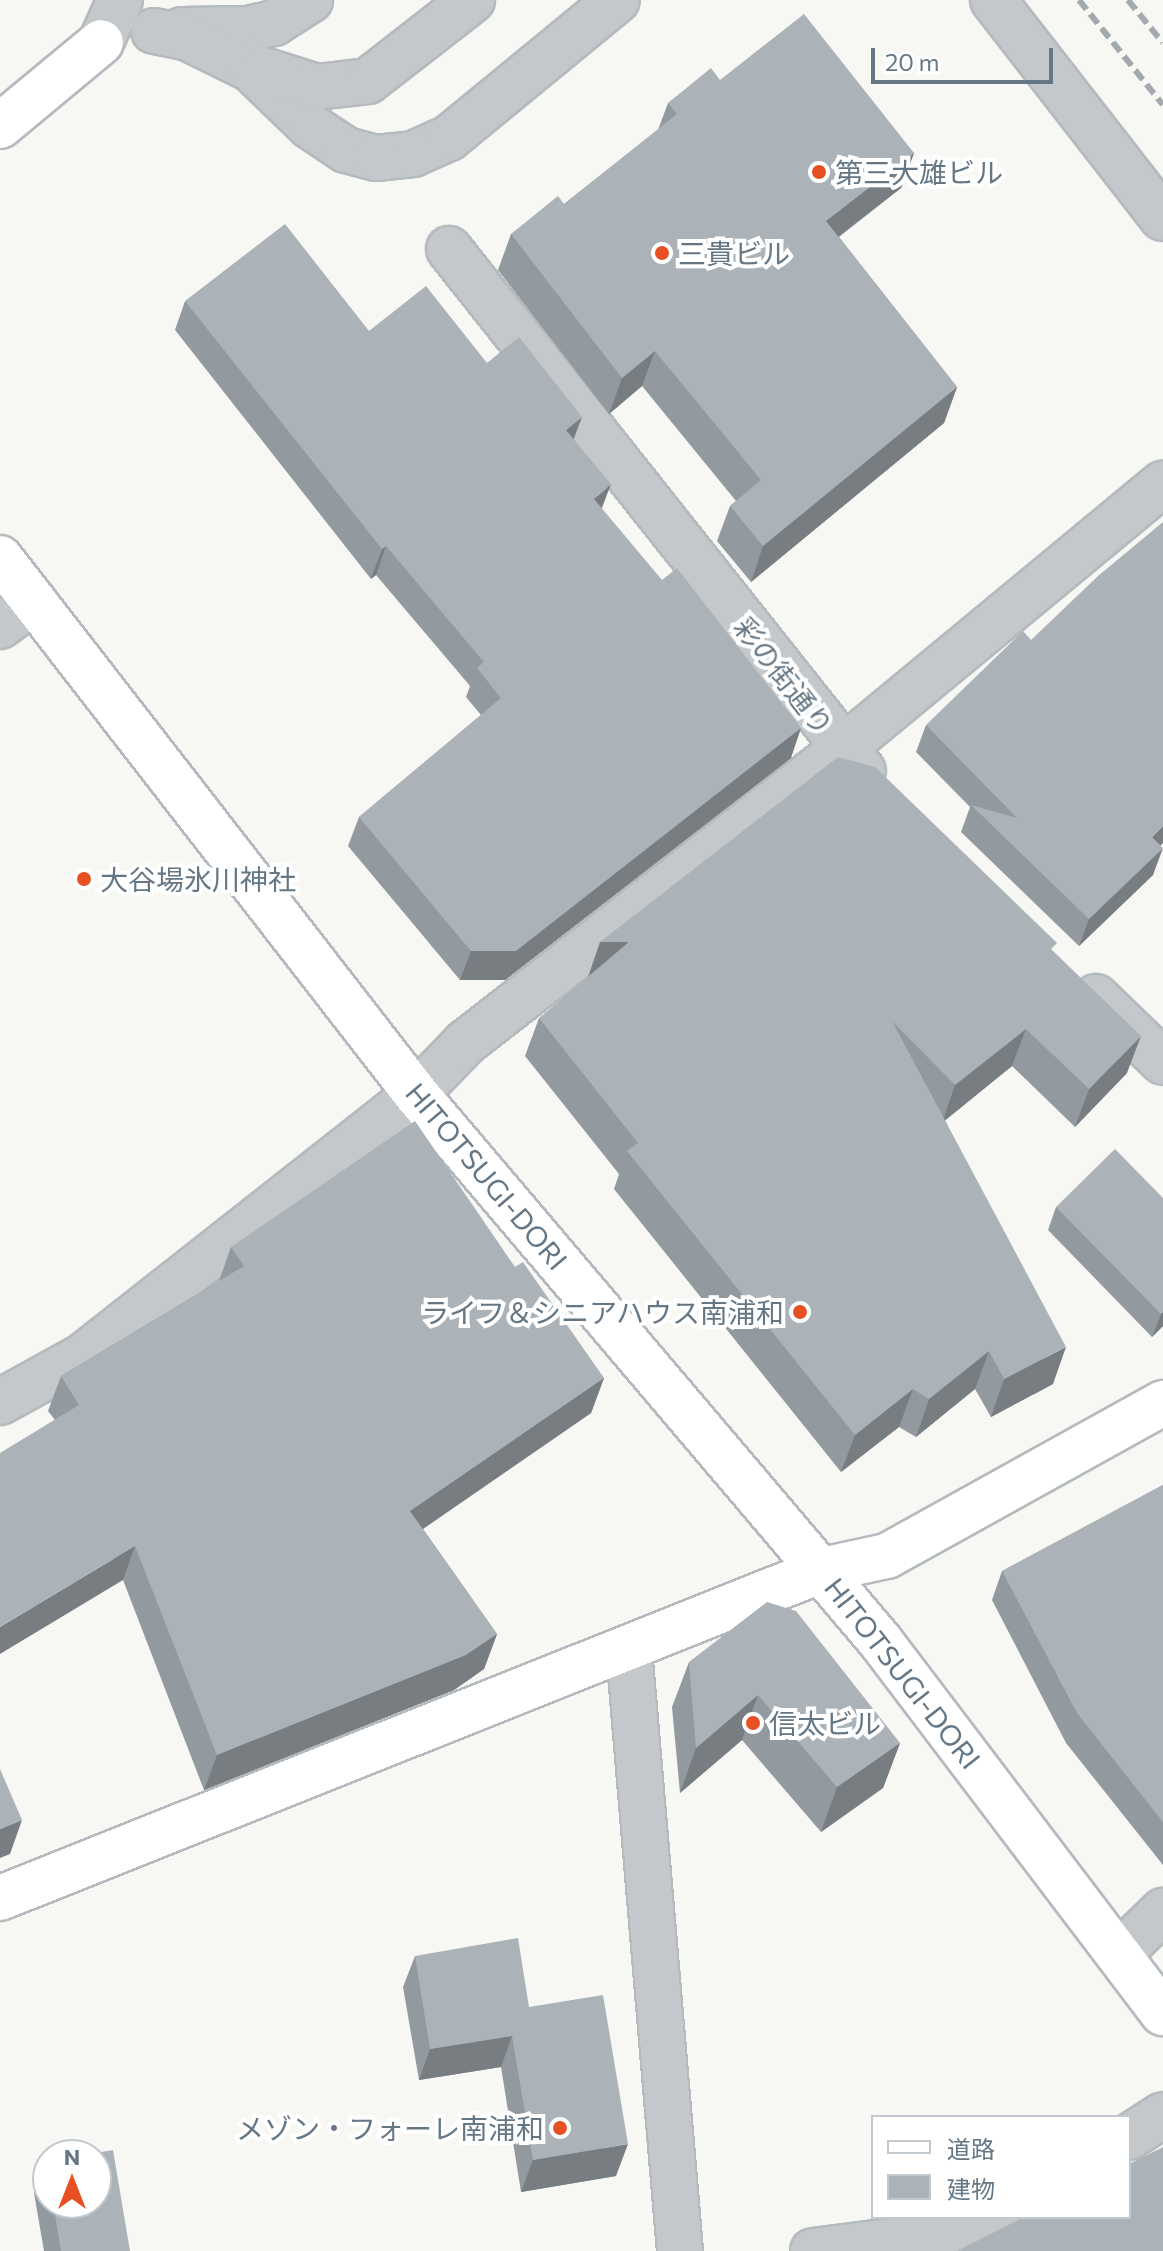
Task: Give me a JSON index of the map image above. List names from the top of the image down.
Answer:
{
  "streets": {
    "street": ["彩の街通り", "HITOTSUGI-DORI"]
  },
  "places": [
    "第三大雄ビル",
    "三貴ビル",
    "大谷場氷川神社",
    "ライフ＆シニアハウス南浦和",
    "信太ビル",
    "メゾン・フォーレ南浦和"
  ],
  "legend": ["道路", "建物"],
  "scale_bar": "20 m",
  "north": "top"
}
